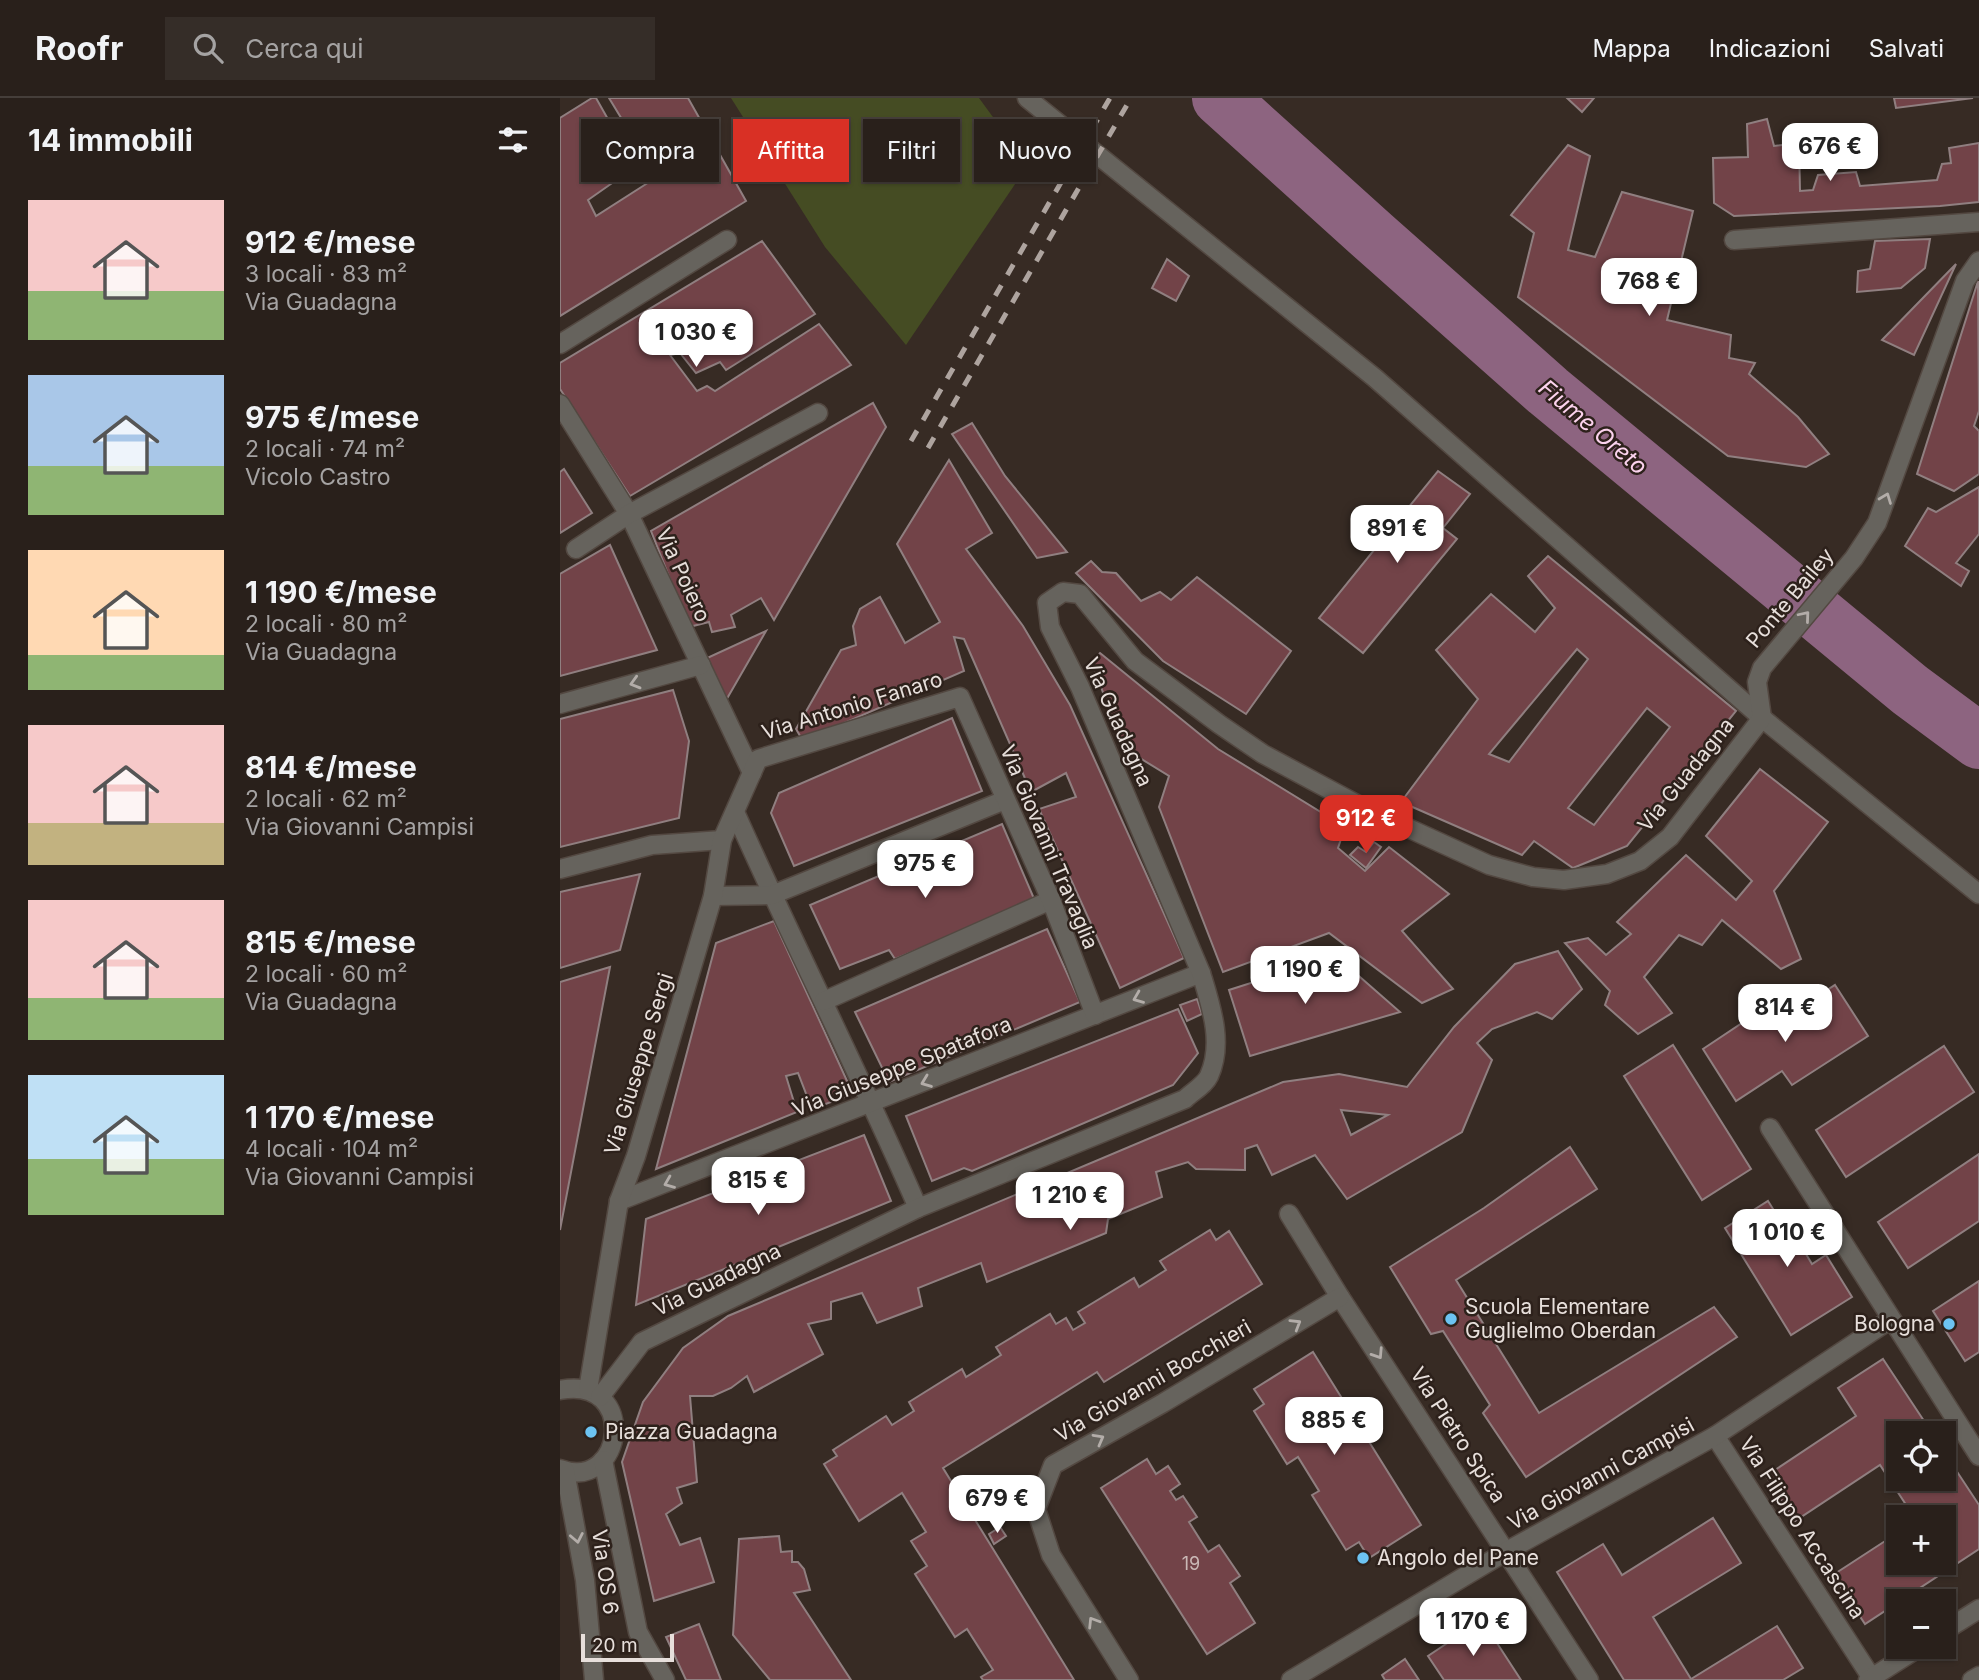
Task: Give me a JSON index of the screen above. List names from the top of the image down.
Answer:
{
  "streets": {
    "street": [
      "Via Poiero",
      "Ponte Bailey",
      "Via Antonio Fanaro",
      "Via Guadagna",
      "Via Giovanni Travaglia",
      "Via Giuseppe Sergi",
      "Via Giuseppe Spatafora",
      "Via Giovanni Bocchieri",
      "Via Pietro Spica",
      "Via Giovanni Campisi",
      "Via Filippo Accascina",
      "Via OS 6"
    ]
  },
  "crossings": [
    ["Via Poiero", "Via Antonio Fanaro"],
    ["Via Poiero", "Via Giuseppe Sergi"],
    ["Ponte Bailey", "Via Guadagna"],
    ["Via Antonio Fanaro", "Via Giovanni Travaglia"],
    ["Via Antonio Fanaro", "Via Giuseppe Sergi"],
    ["Via Guadagna", "Via Giuseppe Sergi"],
    ["Via Guadagna", "Via Giuseppe Spatafora"],
    ["Via Giovanni Travaglia", "Via Giuseppe Spatafora"],
    ["Via Giuseppe Sergi", "Via Giuseppe Spatafora"],
    ["Via Giovanni Bocchieri", "Via Pietro Spica"],
    ["Via Pietro Spica", "Via Giovanni Campisi"],
    ["Via Giovanni Campisi", "Via Filippo Accascina"]
  ],
  "one_way": ["Ponte Bailey", "Via Pietro Spica"],
  "water": ["Fiume Oreto"],
  "places": [
    "Scuola Elementare Guglielmo Oberdan",
    "Bologna",
    "Piazza Guadagna",
    "Angolo del Pane"
  ],
  "house_numbers": ["19"],
  "scale_bar": "20 m",
  "page": {
    "header": "Roofr",
    "search": "Cerca qui",
    "nav": ["Mappa", "Indicazioni", "Salvati"],
    "heading": "14 immobili",
    "chip": [
      "Compra",
      "Affitta",
      "Filtri",
      "Nuovo"
    ],
    "price": [
      "676 €",
      "768 €",
      "1 030 €",
      "891 €",
      "912 €",
      "975 €",
      "1 190 €",
      "814 €",
      "815 €",
      "1 210 €",
      "1 010 €",
      "885 €",
      "679 €",
      "1 170 €"
    ],
    "list": [
      {
        "name": "912 €/mese",
        "note": "3 locali · 83 m² · Via Guadagna"
      },
      {
        "name": "975 €/mese",
        "note": "2 locali · 74 m² · Vicolo Castro"
      },
      {
        "name": "1 190 €/mese",
        "note": "2 locali · 80 m² · Via Guadagna"
      },
      {
        "name": "814 €/mese",
        "note": "2 locali · 62 m² · Via Giovanni Campisi"
      },
      {
        "name": "815 €/mese",
        "note": "2 locali · 60 m² · Via Guadagna"
      },
      {
        "name": "1 170 €/mese",
        "note": "4 locali · 104 m² · Via Giovanni Campisi"
      }
    ],
    "map_buttons": ["+", "−"],
    "scale": "20 m"
  }
}
